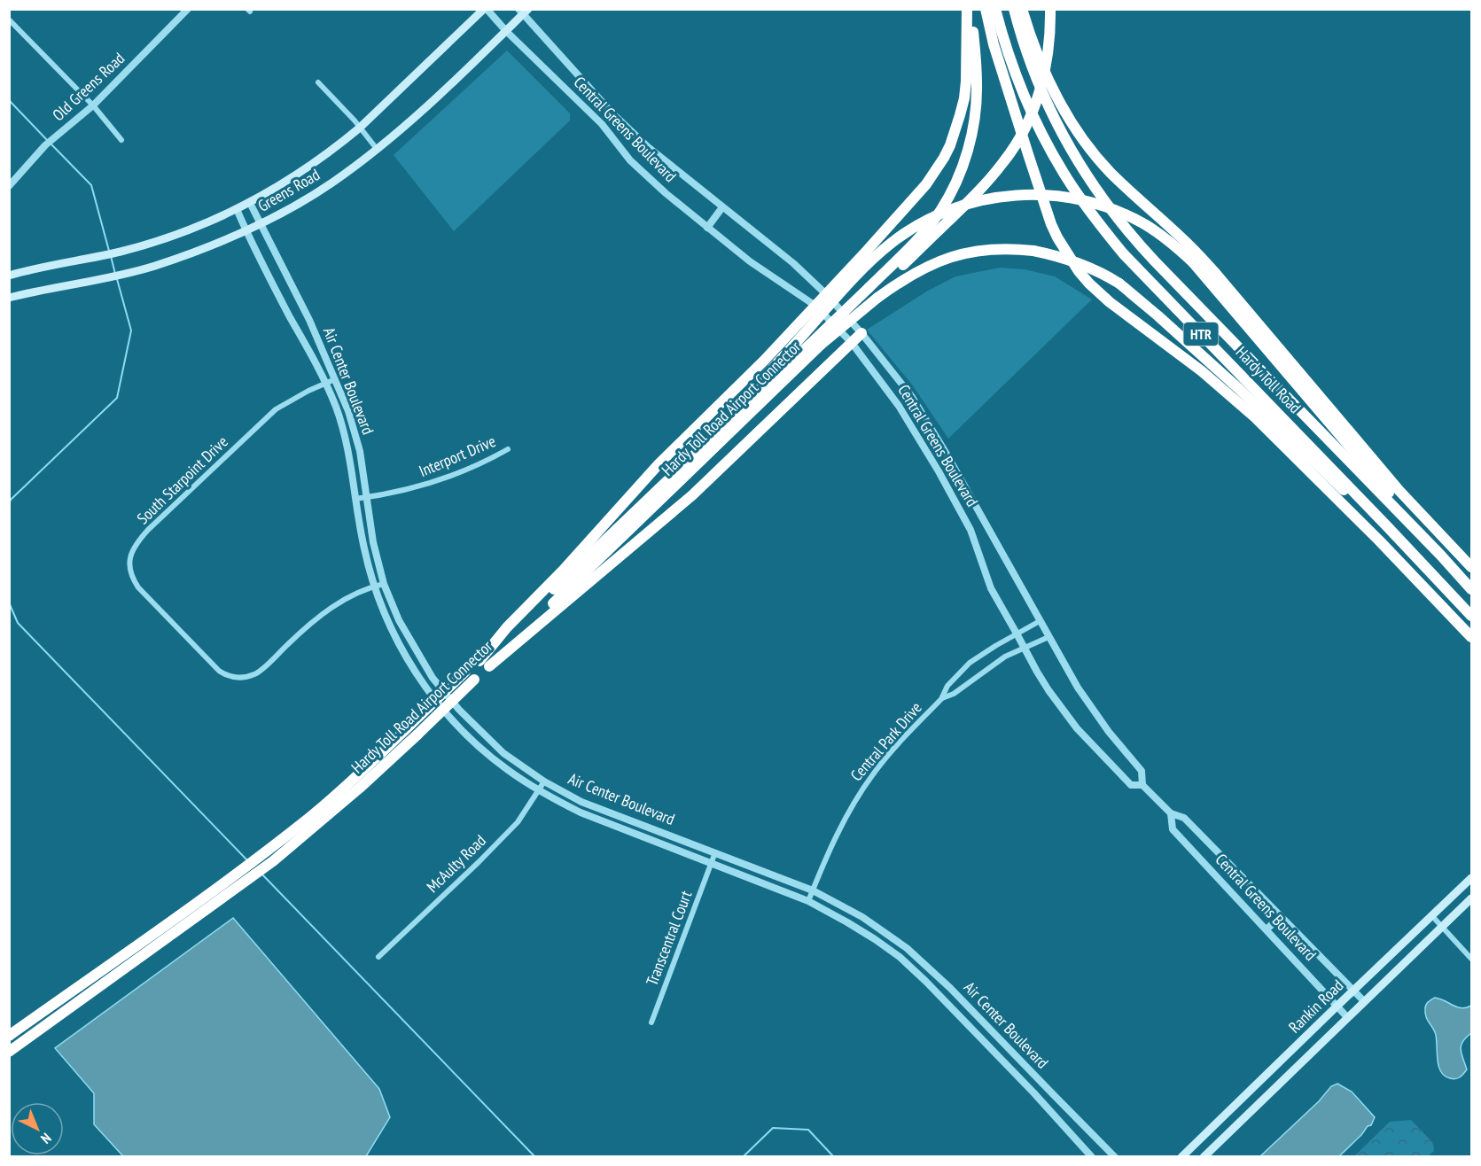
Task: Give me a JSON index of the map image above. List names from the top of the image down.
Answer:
{
  "streets": {
    "highway": ["HTR", "Hardy Toll Road", "Hardy Toll Road Airport Connector"],
    "main road": ["Greens Road", "Rankin Road"],
    "street": [
      "Old Greens Road",
      "Central Greens Boulevard",
      "Air Center Boulevard",
      "Interport Drive",
      "South Starpoint Drive",
      "Central Park Drive",
      "McAulty Road",
      "Transcentral Court"
    ]
  },
  "crossings": [
    ["Central Greens Boulevard", "Greens Road"],
    ["Central Greens Boulevard", "Central Park Drive"],
    ["Central Greens Boulevard", "Rankin Road"],
    ["Greens Road", "Air Center Boulevard"],
    ["Air Center Boulevard", "Interport Drive"],
    ["Air Center Boulevard", "South Starpoint Drive"],
    ["Air Center Boulevard", "Central Park Drive"],
    ["Air Center Boulevard", "McAulty Road"],
    ["Air Center Boulevard", "Transcentral Court"]
  ],
  "north": "bottom right"
}
